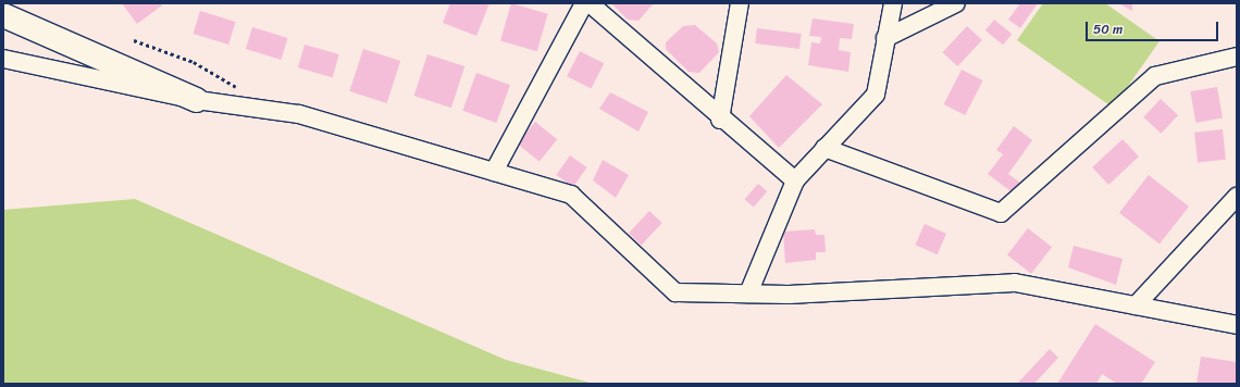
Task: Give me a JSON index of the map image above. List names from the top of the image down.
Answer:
{
  "scale_bar": "50 m"
}
